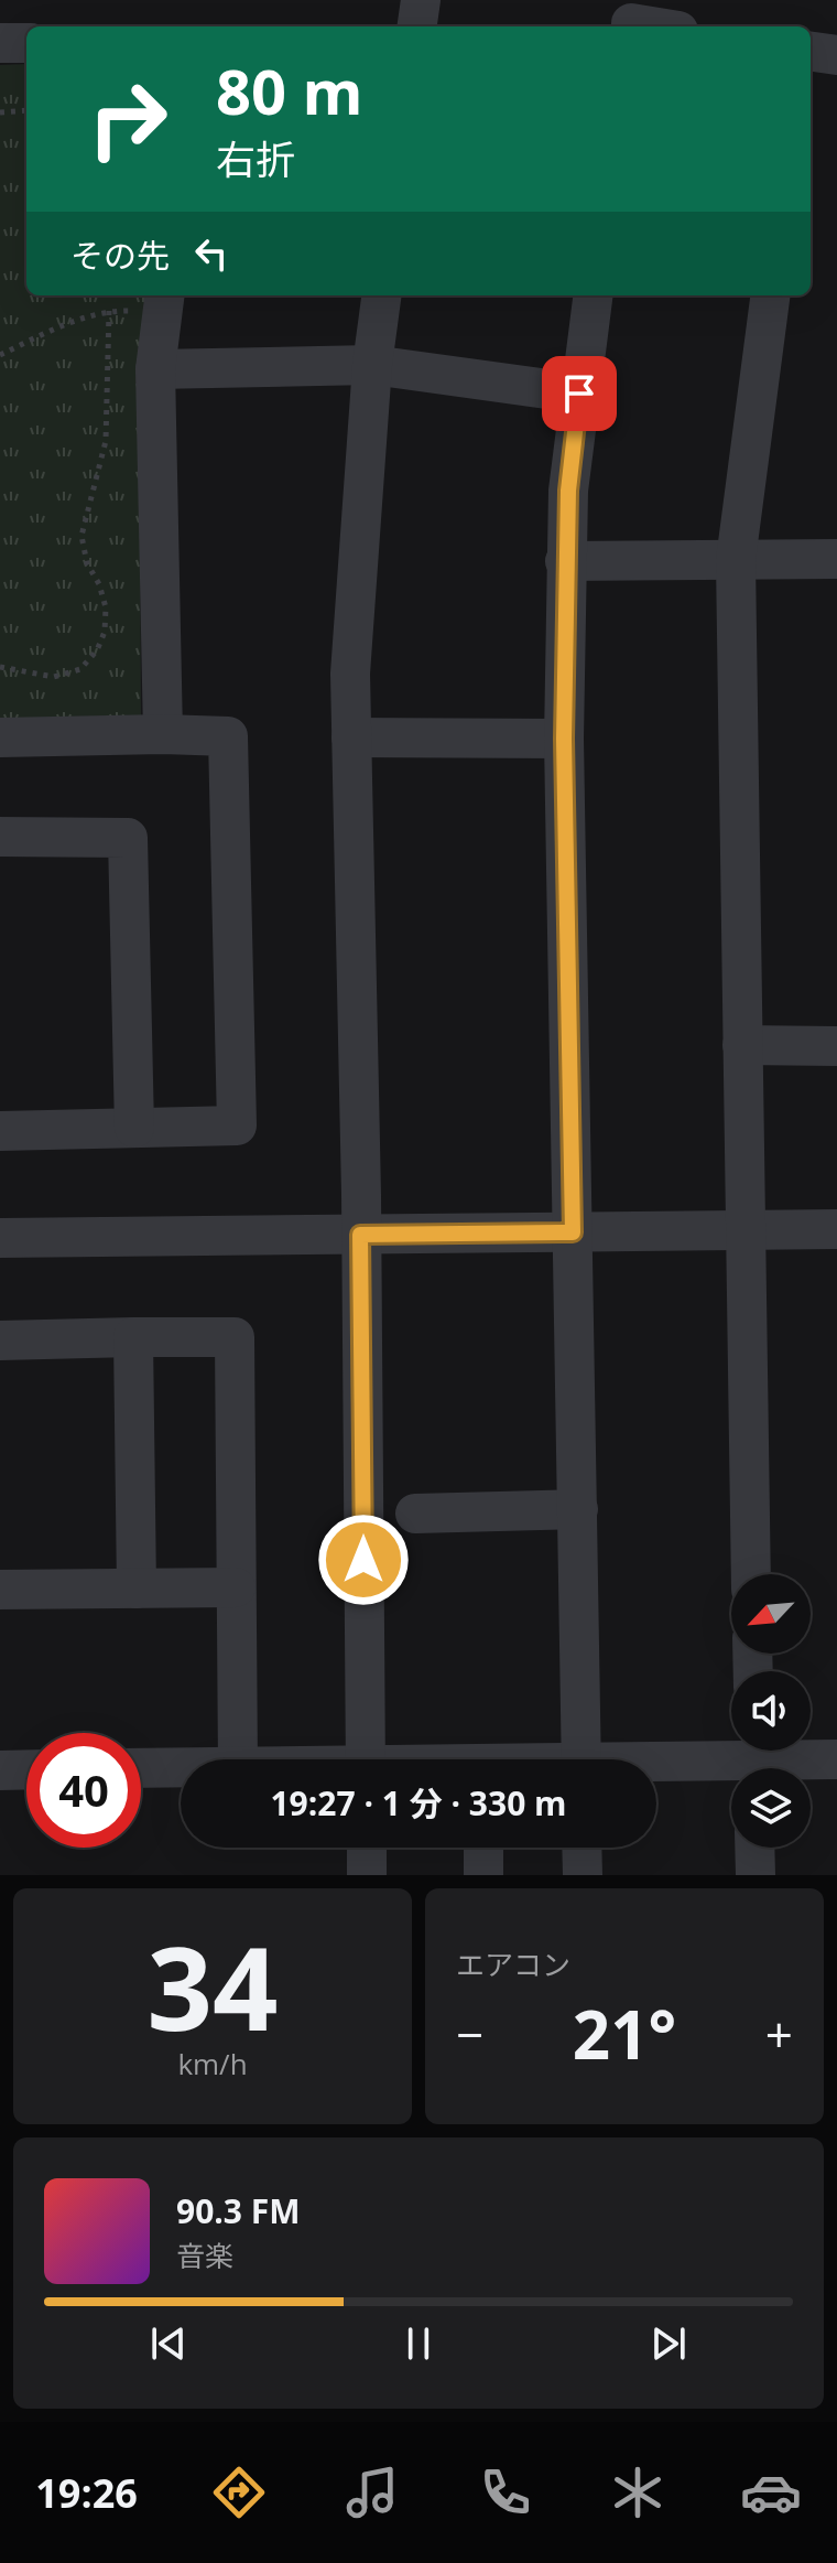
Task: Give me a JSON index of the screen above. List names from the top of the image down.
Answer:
{
  "north": "bottom left",
  "page": {
    "turn": ["80 m", "右折"],
    "then": "その先",
    "limit": "40",
    "trip": "19:27 · 1 分 · 330 m",
    "tile": [
      ["34", "km/h"],
      "エアコン"
    ],
    "heat": ["−", "21°", "+"],
    "song": ["90.3 FM", "音楽"],
    "tabs": "19:26"
  }
}
